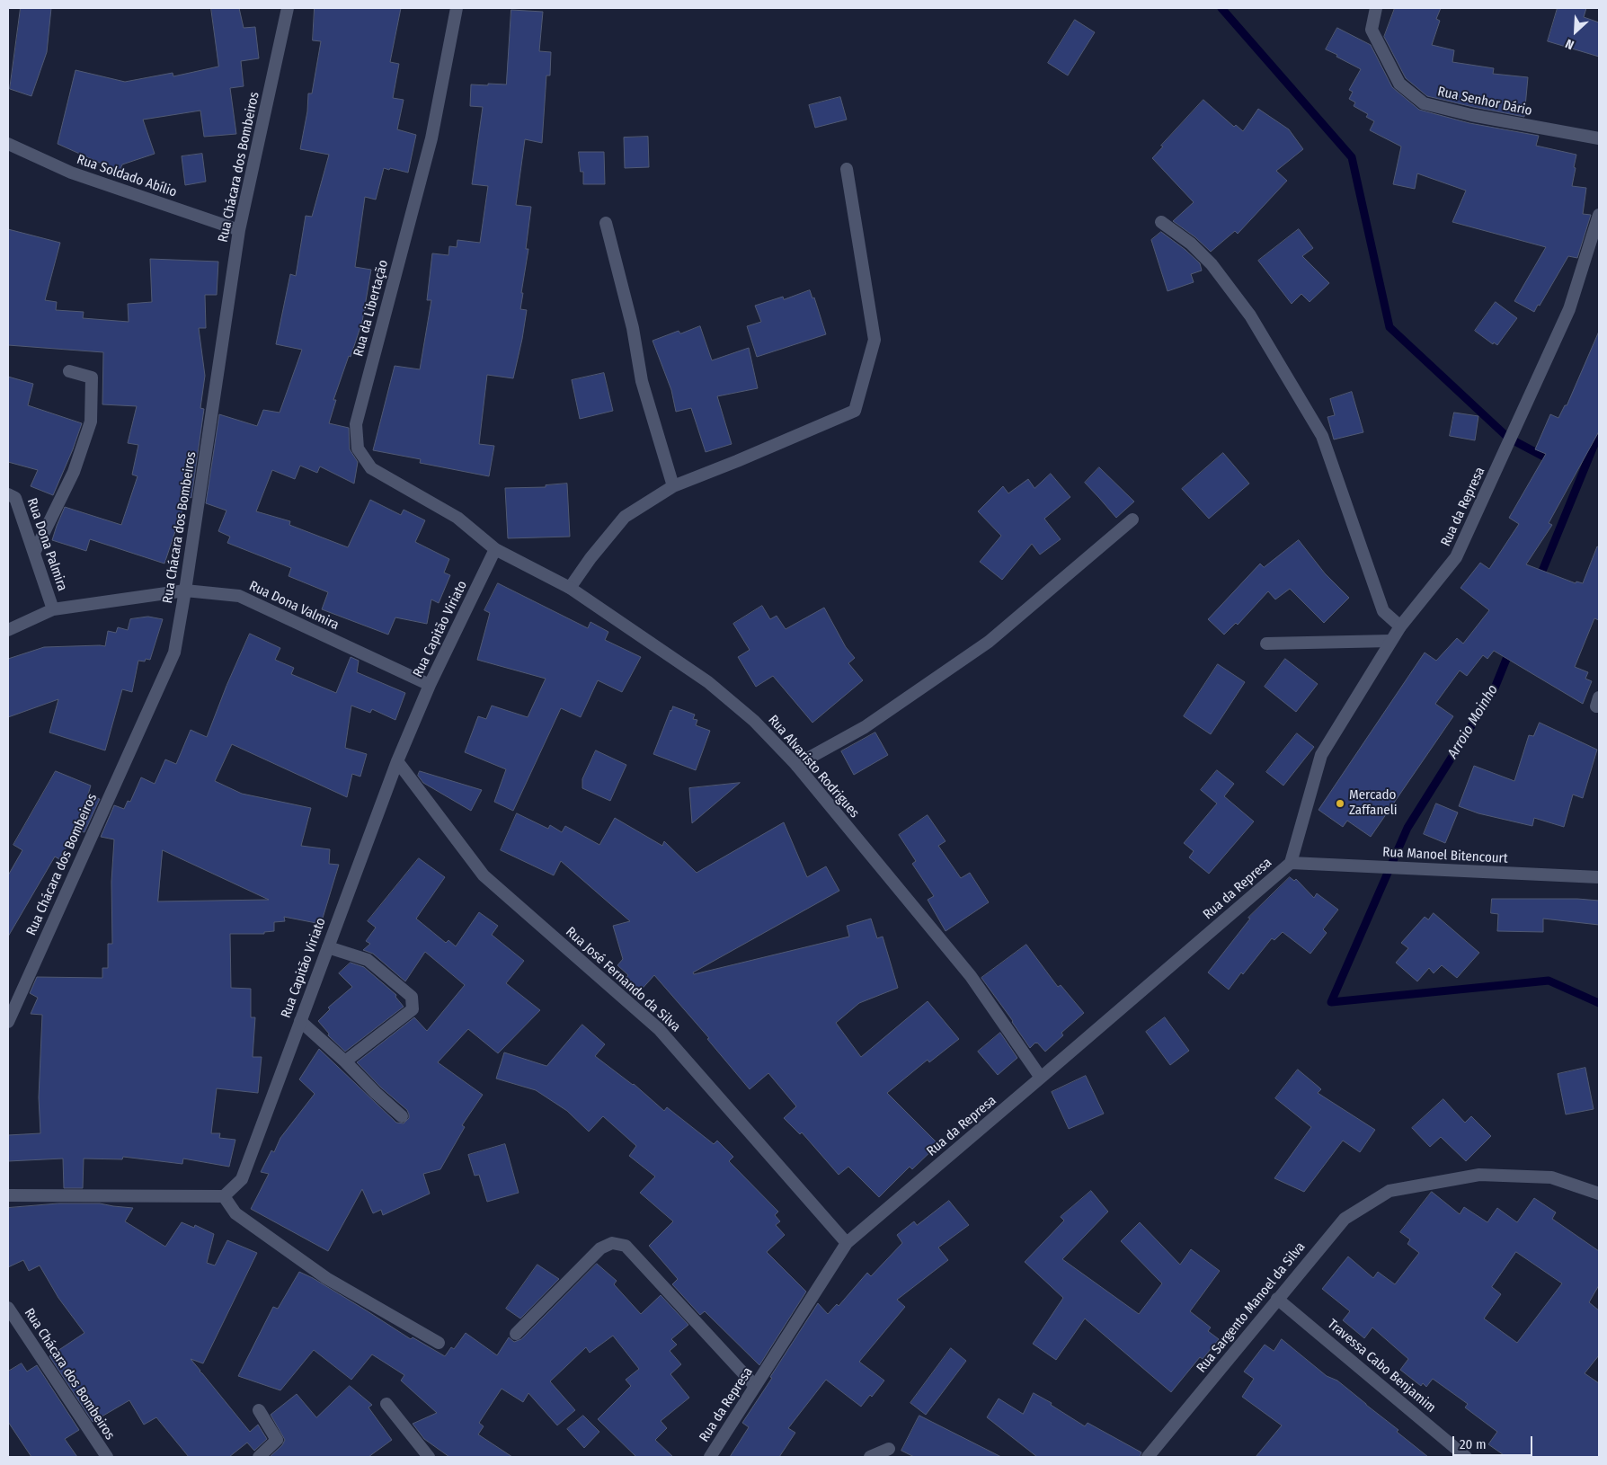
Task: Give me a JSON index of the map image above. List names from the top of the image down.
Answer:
{
  "streets": {
    "street": [
      "Rua Senhor Dário",
      "Rua Chácara dos Bombeiros",
      "Rua Soldado Abílio",
      "Rua da Libertação",
      "Rua da Represa",
      "Rua Dona Palmira",
      "Rua Dona Valmira",
      "Rua Capitão Viriato",
      "Rua Alvaristo Rodrigues",
      "Rua Manoel Bitencourt",
      "Rua José Fernando da Silva",
      "Rua Sargento Manoel da Silva",
      "Travessa Cabo Benjamim"
    ]
  },
  "crossings": [
    ["Rua Chácara dos Bombeiros", "Rua Soldado Abílio"],
    ["Rua Chácara dos Bombeiros", "Rua Dona Valmira"],
    ["Rua da Libertação", "Rua Capitão Viriato"],
    ["Rua da Libertação", "Rua Alvaristo Rodrigues"],
    ["Rua da Represa", "Rua Alvaristo Rodrigues"],
    ["Rua da Represa", "Rua Manoel Bitencourt"],
    ["Rua da Represa", "Rua José Fernando da Silva"],
    ["Rua Dona Palmira", "Rua Dona Valmira"],
    ["Rua Dona Valmira", "Rua Capitão Viriato"],
    ["Rua Capitão Viriato", "Rua Alvaristo Rodrigues"],
    ["Rua Capitão Viriato", "Rua José Fernando da Silva"],
    ["Rua Sargento Manoel da Silva", "Travessa Cabo Benjamim"]
  ],
  "water": ["Arroio Moinho"],
  "places": ["Mercado Zaffaneli"],
  "scale_bar": "20 m",
  "north": "bottom left"
}
